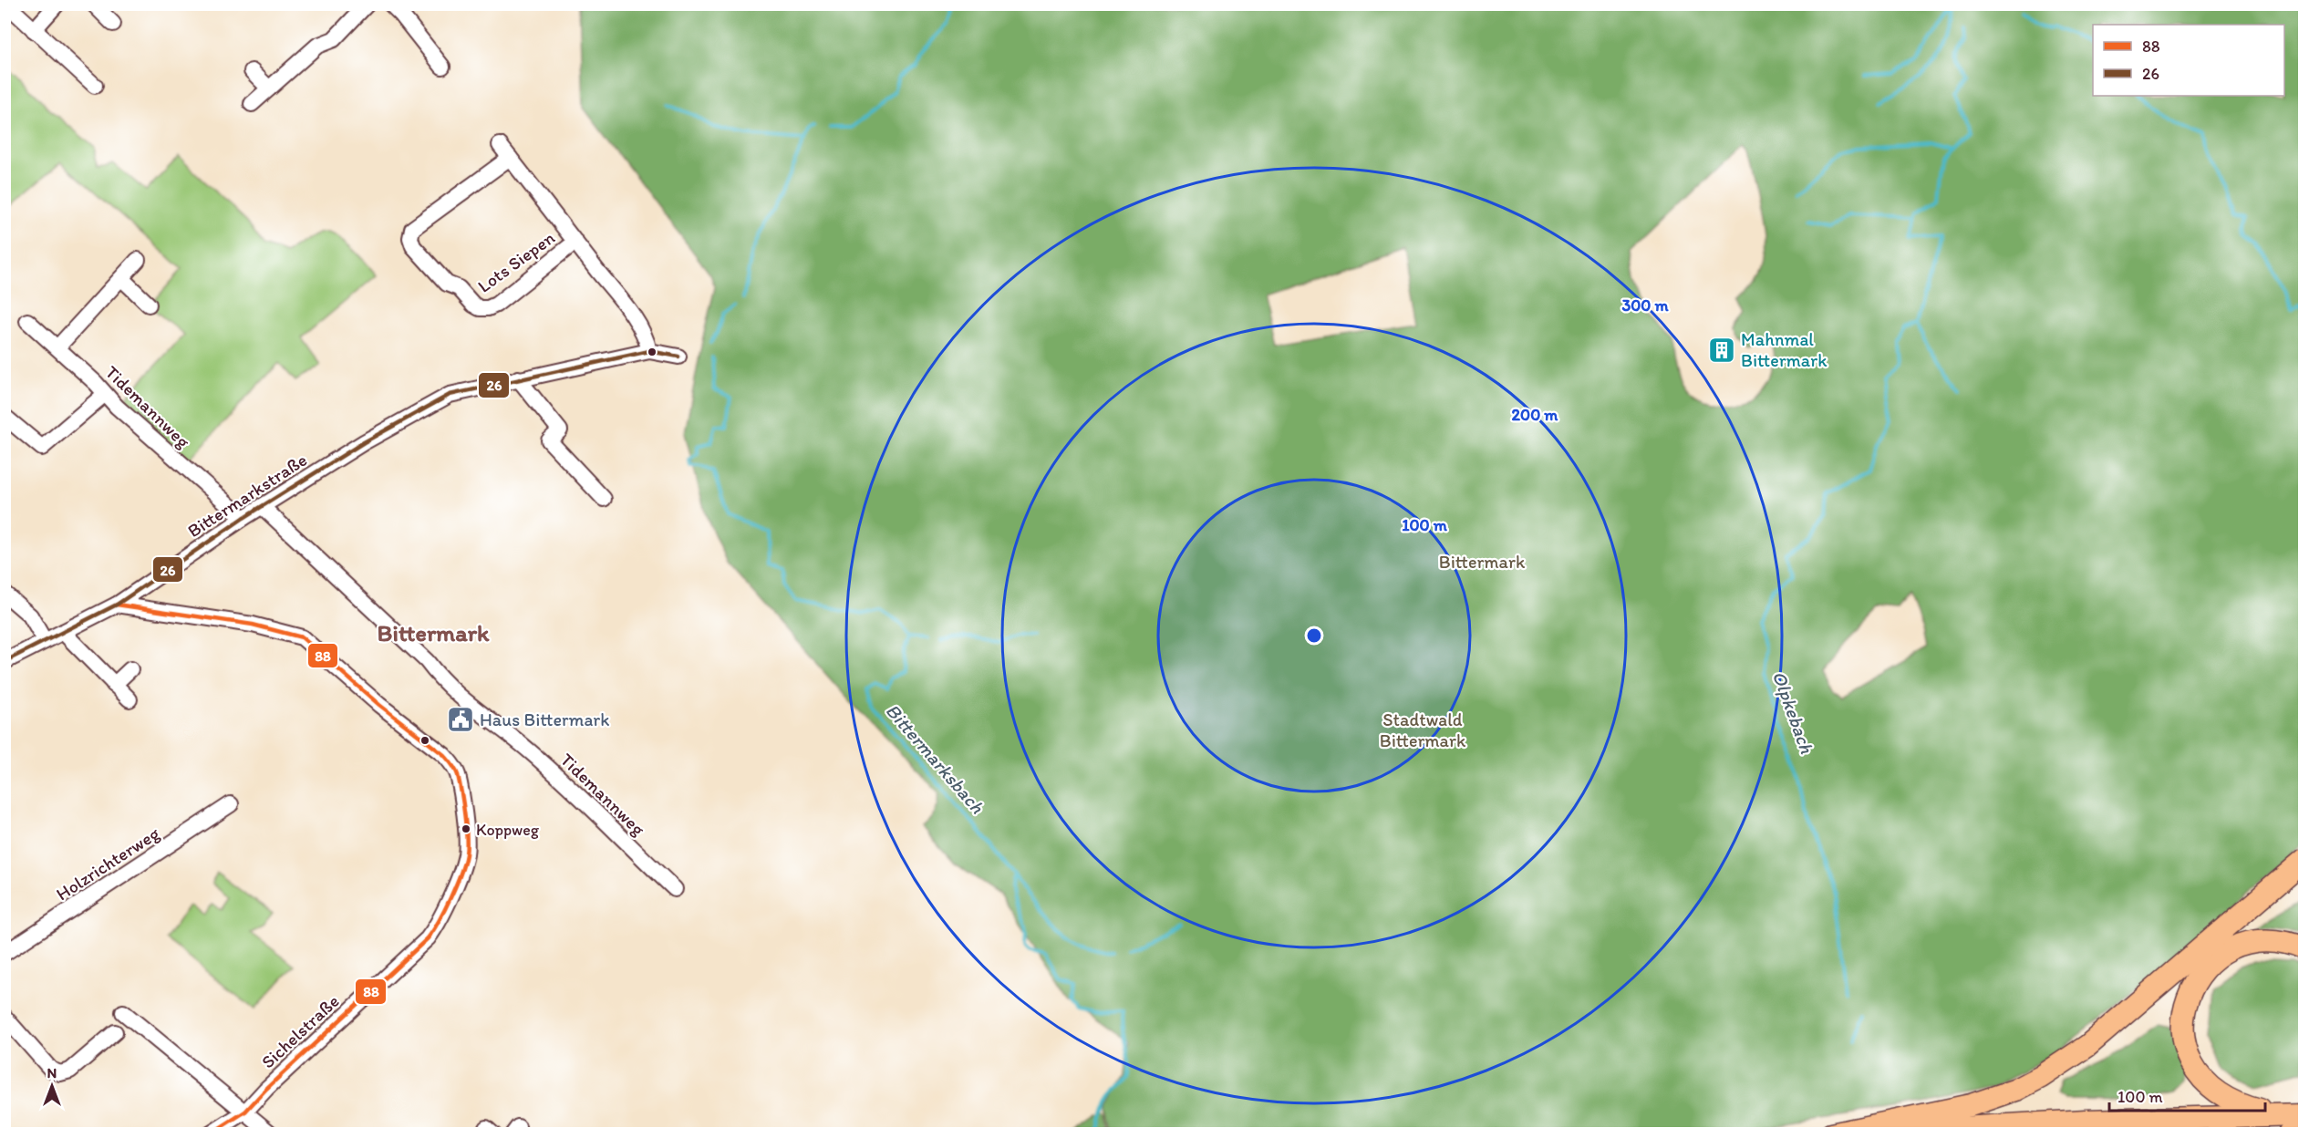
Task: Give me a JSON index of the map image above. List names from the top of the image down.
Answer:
{
  "streets": {
    "street": [
      "Lots Siepen",
      "Tidemannweg",
      "Bittermarkstraße",
      "Holzrichterweg",
      "Sichelstraße"
    ]
  },
  "crossings": [
    ["Lots Siepen", "Bittermarkstraße"],
    ["Tidemannweg", "Bittermarkstraße"],
    ["Bittermarkstraße", "Sichelstraße"]
  ],
  "districts": ["Bittermark"],
  "water": ["Olpkebach", "Bittermarksbach"],
  "parks": ["Bittermark", "Stadtwald Bittermark"],
  "places": {
    "building": ["Mahnmal Bittermark"],
    "public building": ["Haus Bittermark"],
    "other": ["Koppweg"]
  },
  "lines": ["transit line 26", "transit line 88"],
  "legend": ["88", "26"],
  "scale_bar": "100 m",
  "north": "top",
  "rings": ["300 m", "200 m", "100 m"]
}
